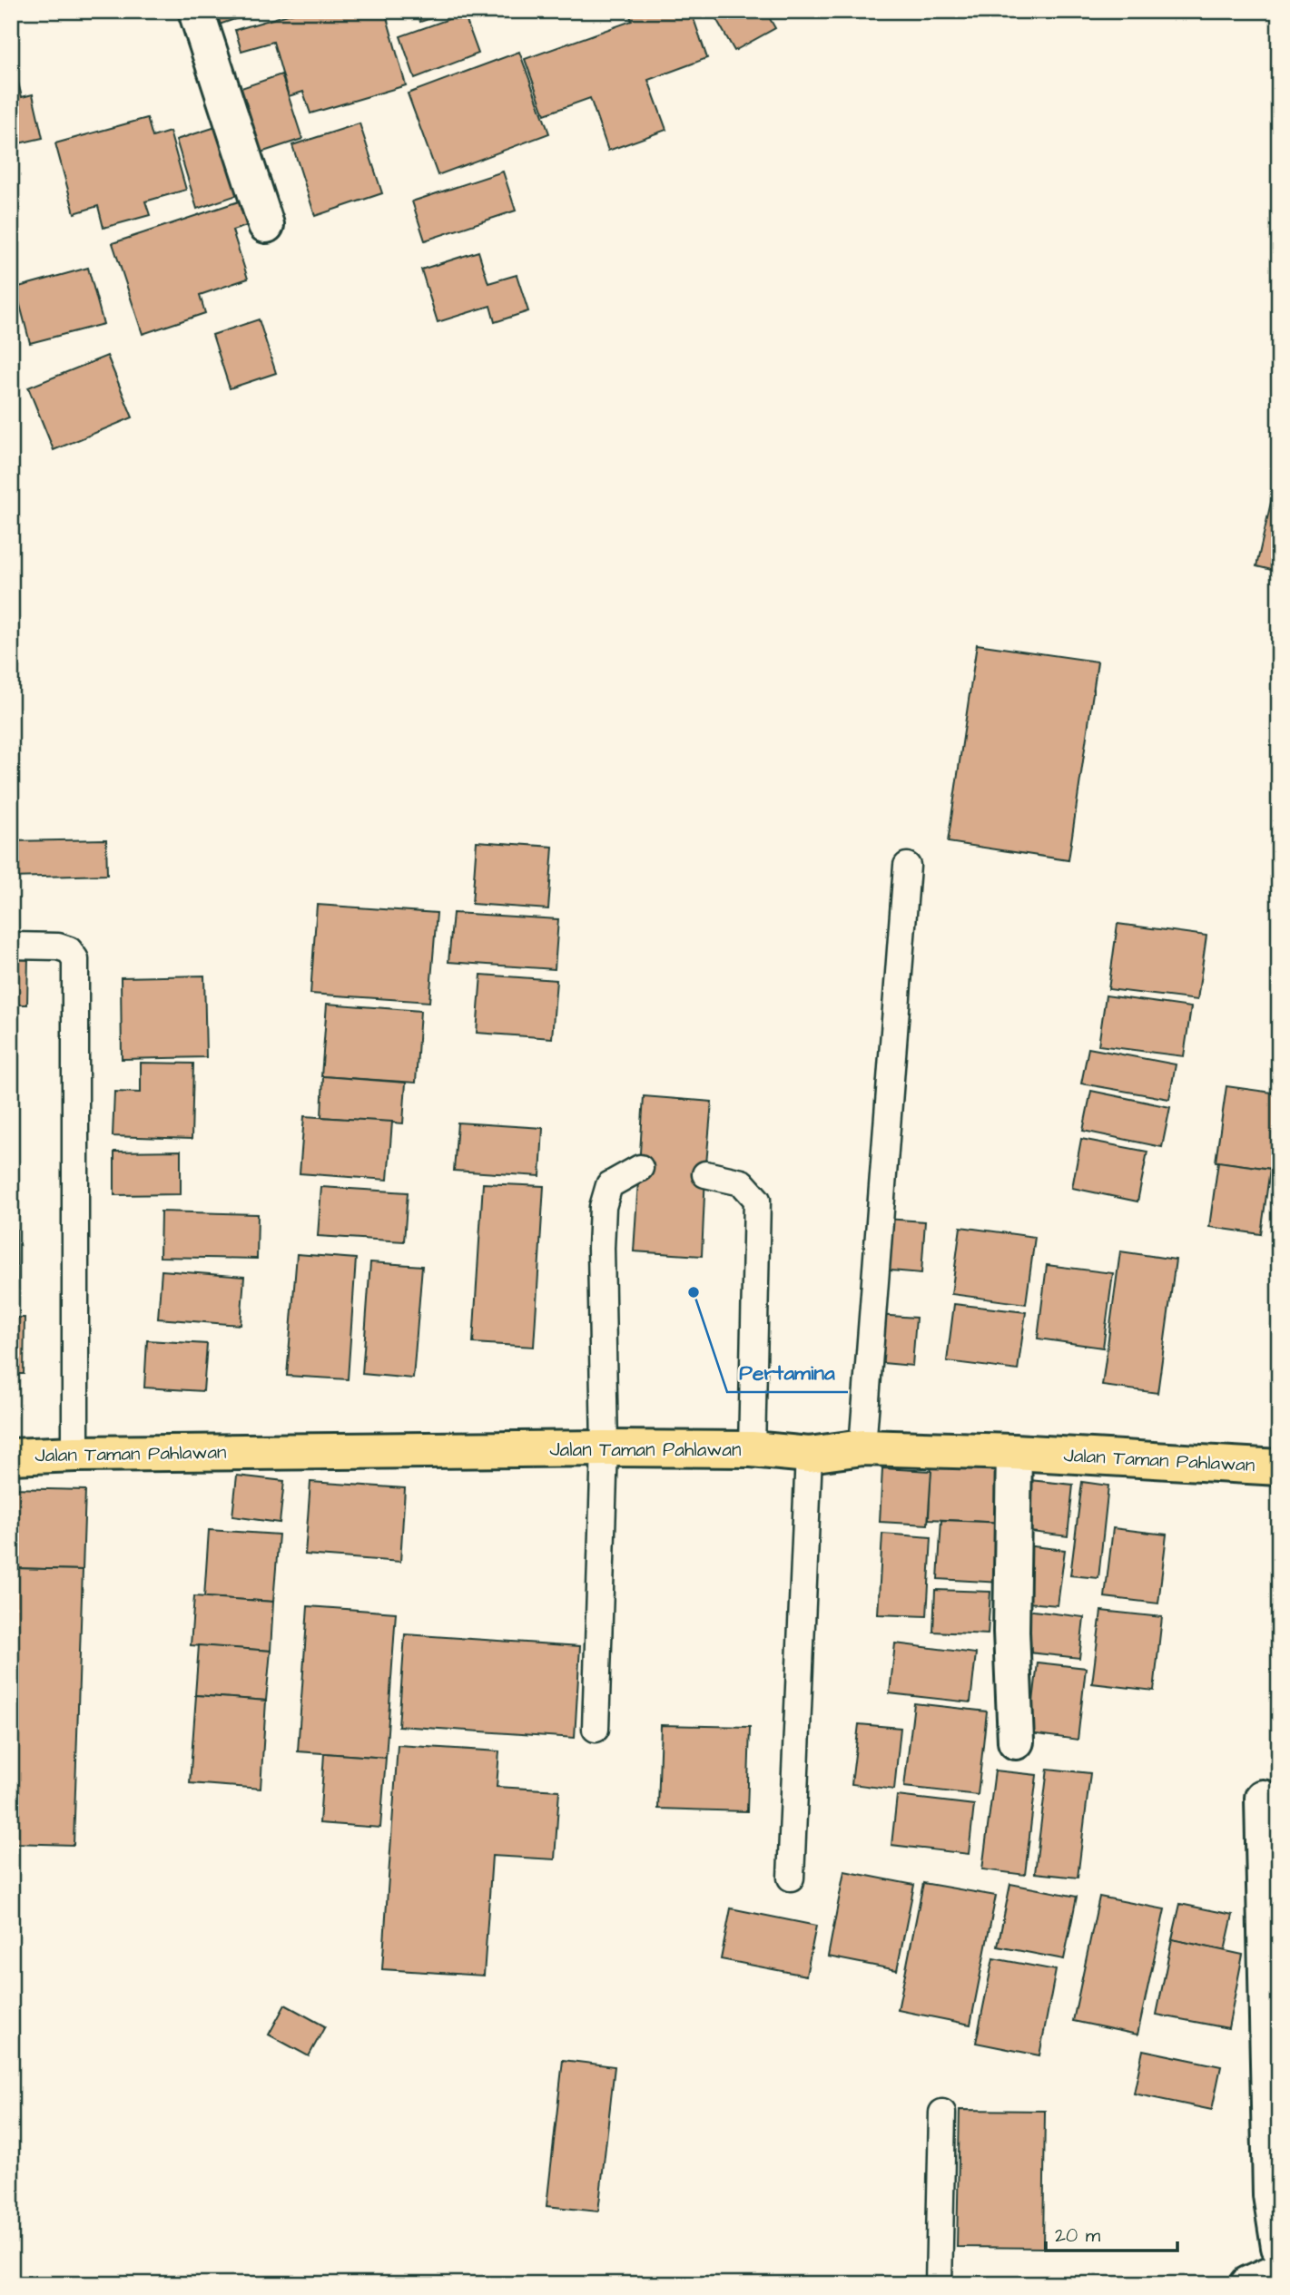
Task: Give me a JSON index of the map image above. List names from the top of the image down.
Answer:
{
  "streets": {
    "main road": ["Jalan Taman Pahlawan"]
  },
  "places": ["Pertamina"],
  "scale_bar": "20 m"
}
